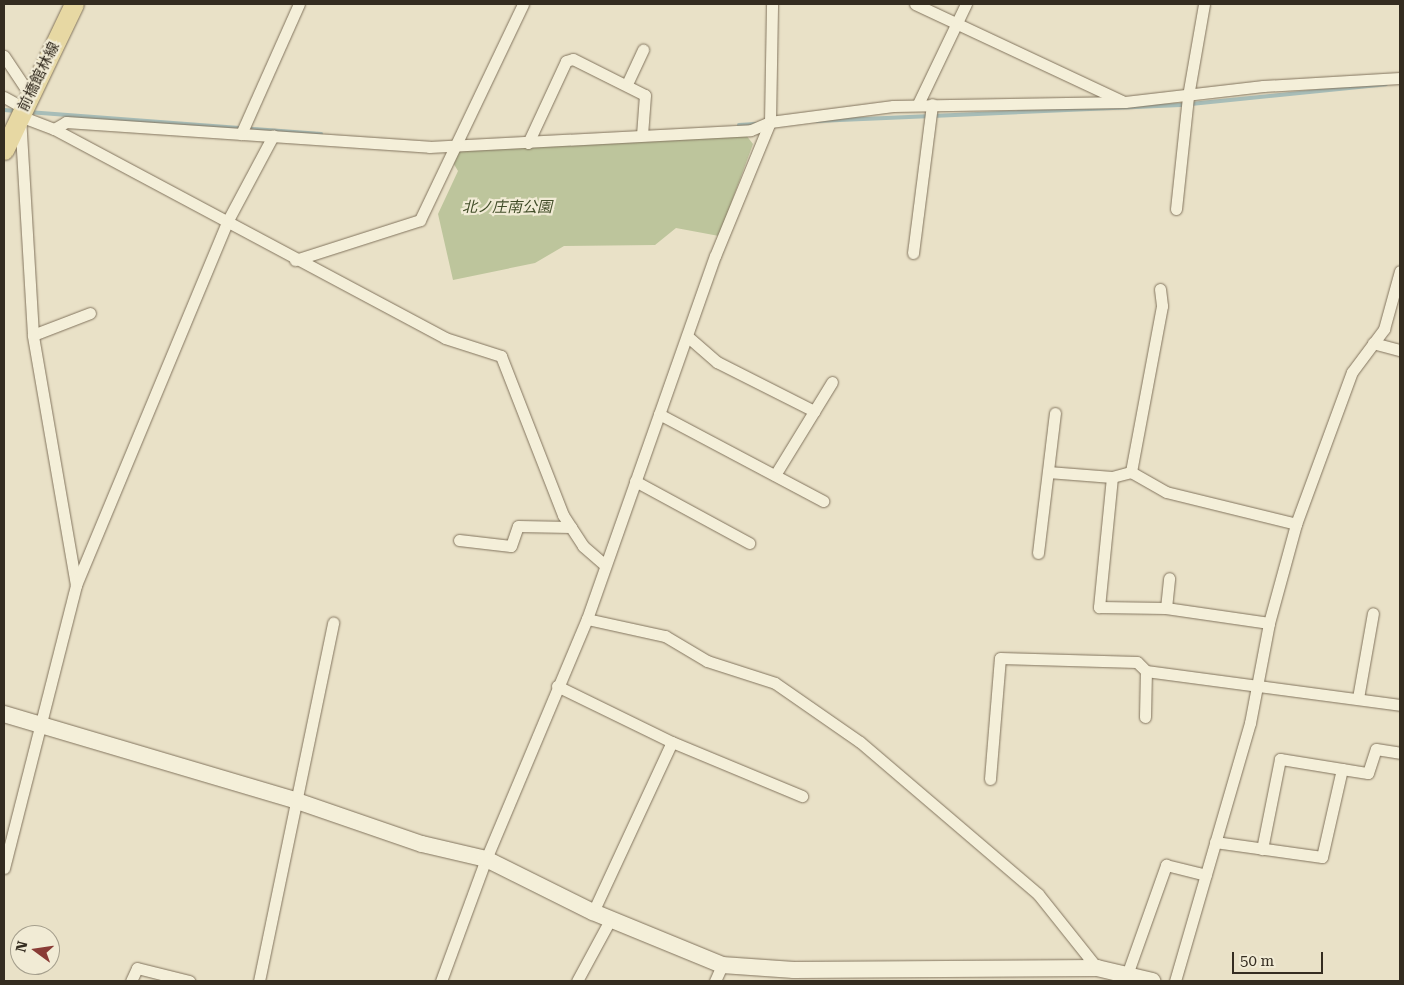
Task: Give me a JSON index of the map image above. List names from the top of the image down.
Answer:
{
  "streets": {
    "main road": ["前橋館林線"]
  },
  "parks": ["北ノ庄南公園"],
  "scale_bar": "50 m",
  "north": "left"
}
